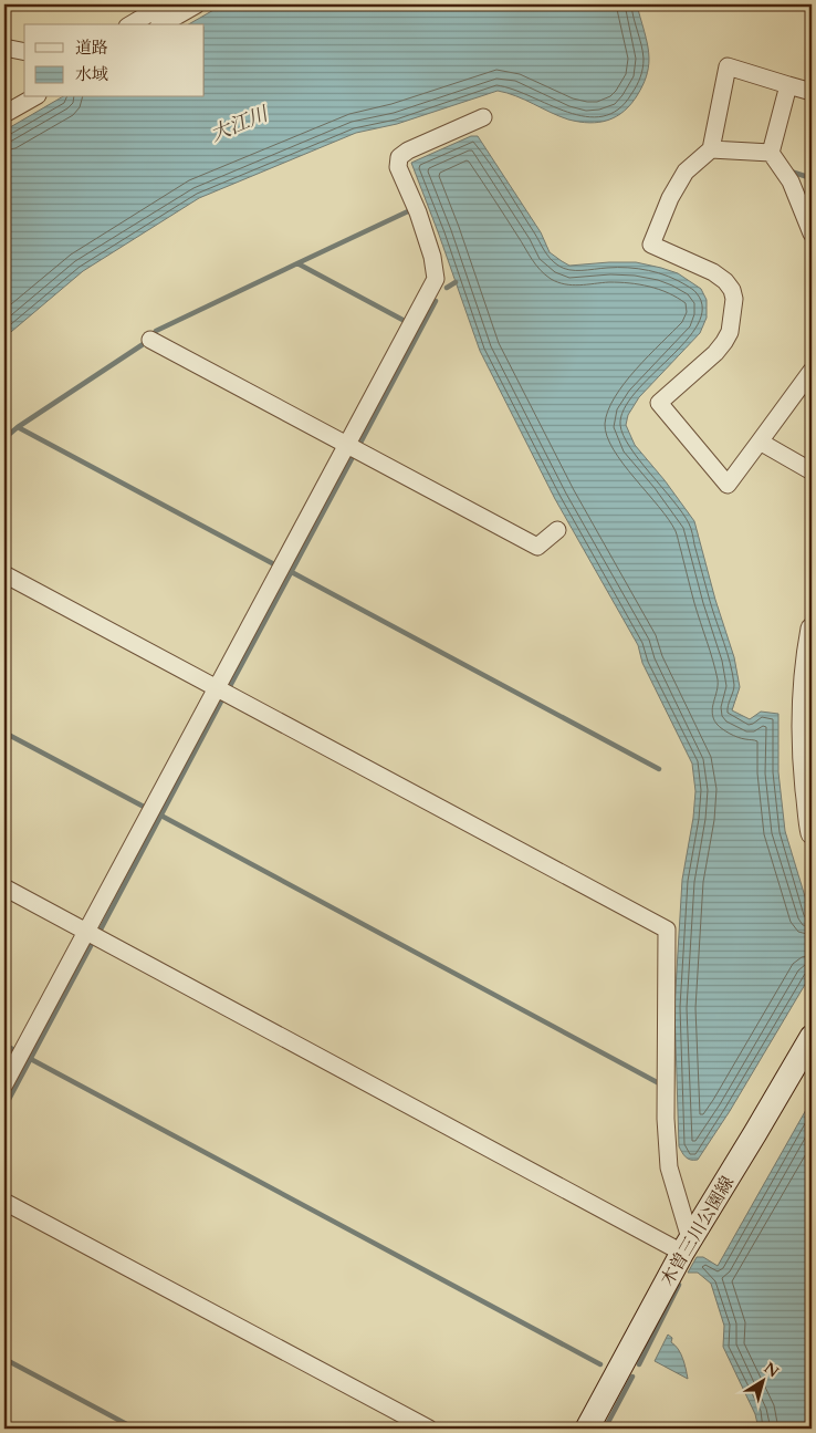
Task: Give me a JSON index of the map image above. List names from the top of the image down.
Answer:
{
  "streets": {
    "main road": ["木曽三川公園線"]
  },
  "water": ["大江川"],
  "legend": ["道路", "水域"],
  "north": "top right"
}
